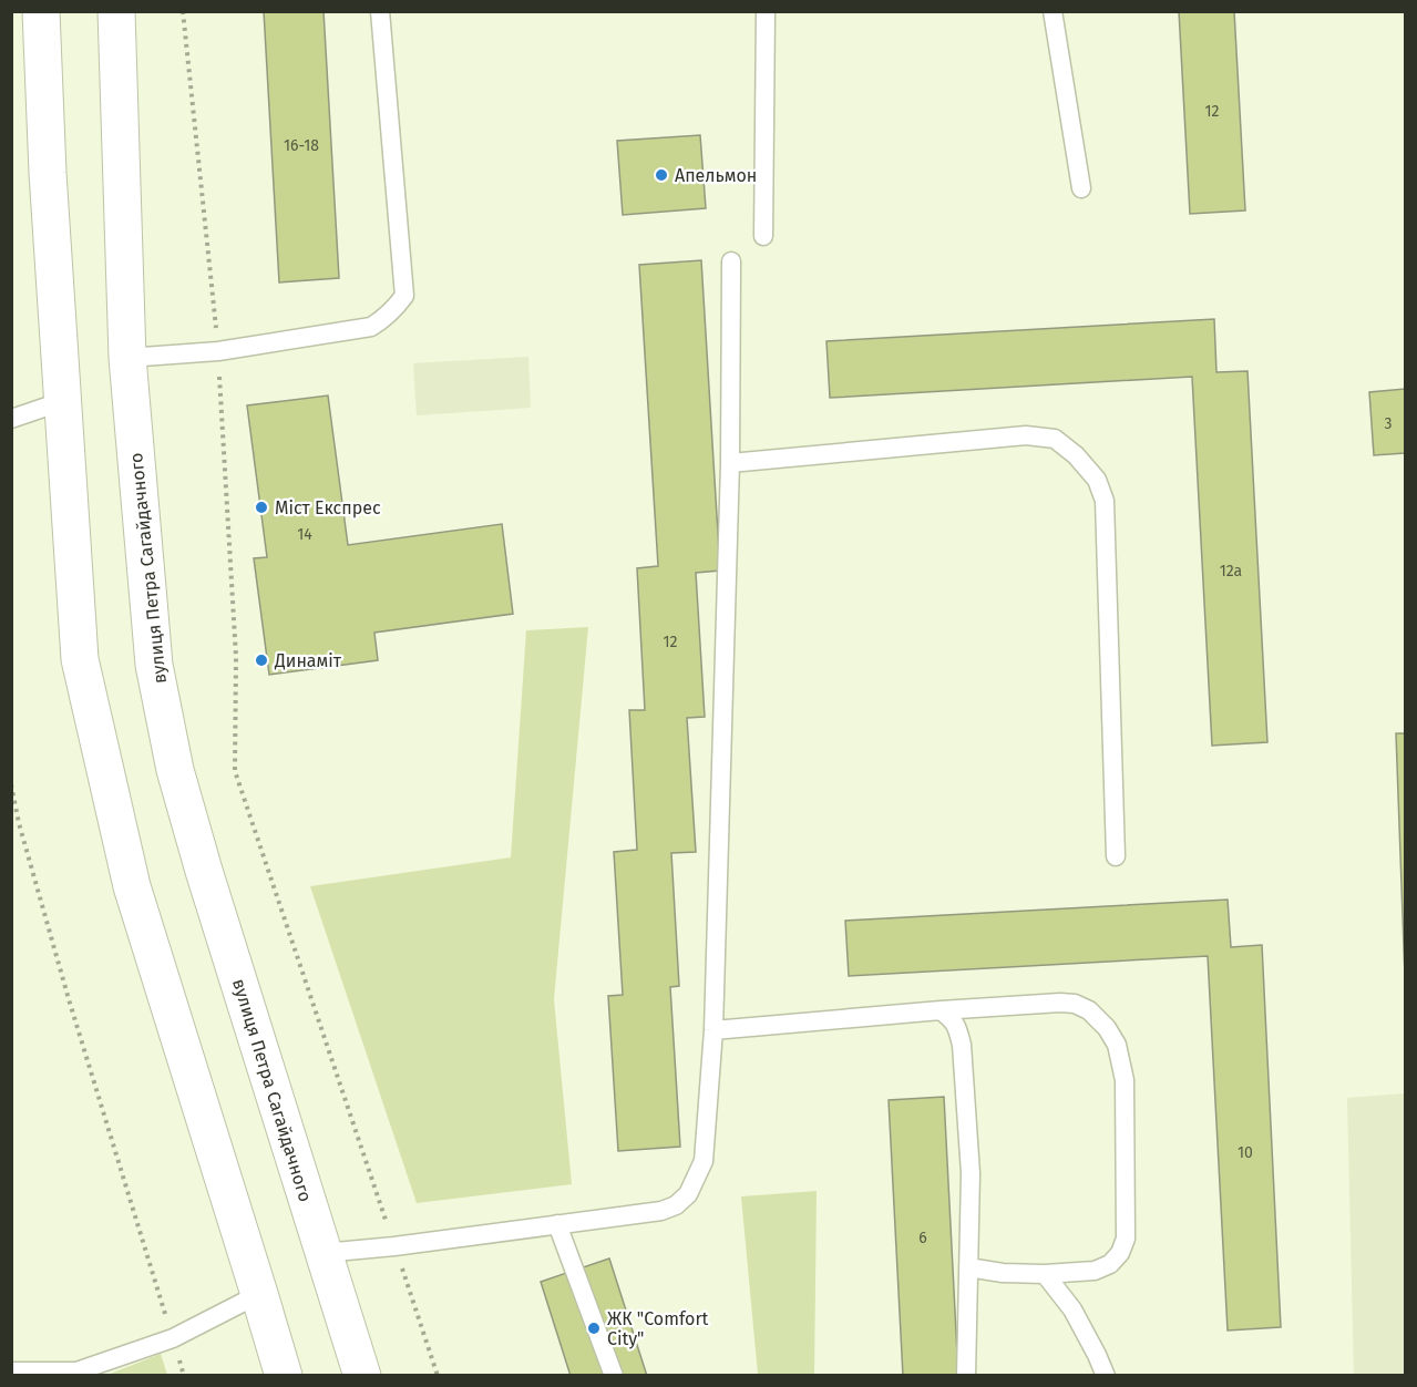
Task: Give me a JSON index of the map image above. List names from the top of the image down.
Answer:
{
  "streets": {
    "street": ["вулиця Петра Сагайдачного"]
  },
  "places": [
    "Апельмон",
    "Міст Експрес",
    "Динаміт",
    "ЖК \"Comfort City\""
  ],
  "house_numbers": [
    "12",
    "16-18",
    "3",
    "14",
    "12а",
    "12",
    "10",
    "6"
  ]
}
